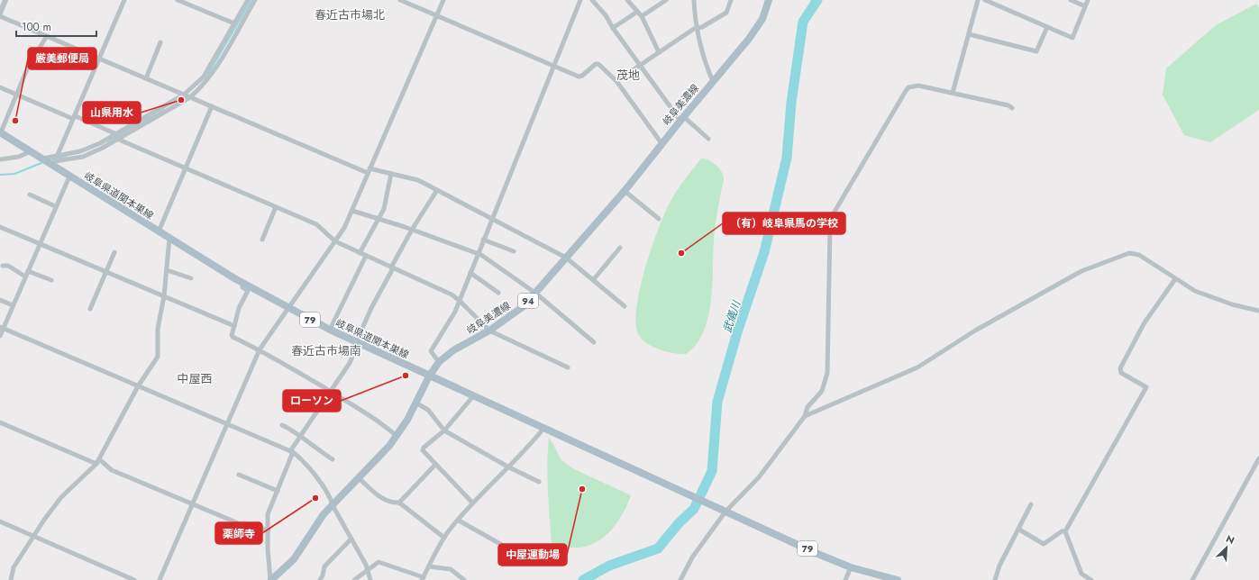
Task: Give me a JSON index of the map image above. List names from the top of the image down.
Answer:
{
  "streets": {
    "main road": [
      "岐阜美濃線",
      "岐阜県道関本巣線",
      "94",
      "79"
    ]
  },
  "crossings": [
    ["岐阜美濃線", "岐阜県道関本巣線"],
    ["岐阜県道関本巣線", "79"]
  ],
  "districts": [
    "春近古市場北",
    "茂地",
    "春近古市場南",
    "中屋西"
  ],
  "water": ["武儀川"],
  "places": [
    "山県用水",
    "厳美郵便局",
    "（有）岐阜県馬の学校",
    "ローソン",
    "中屋運動場",
    "薬師寺"
  ],
  "scale_bar": "100 m",
  "north": "top right"
}
